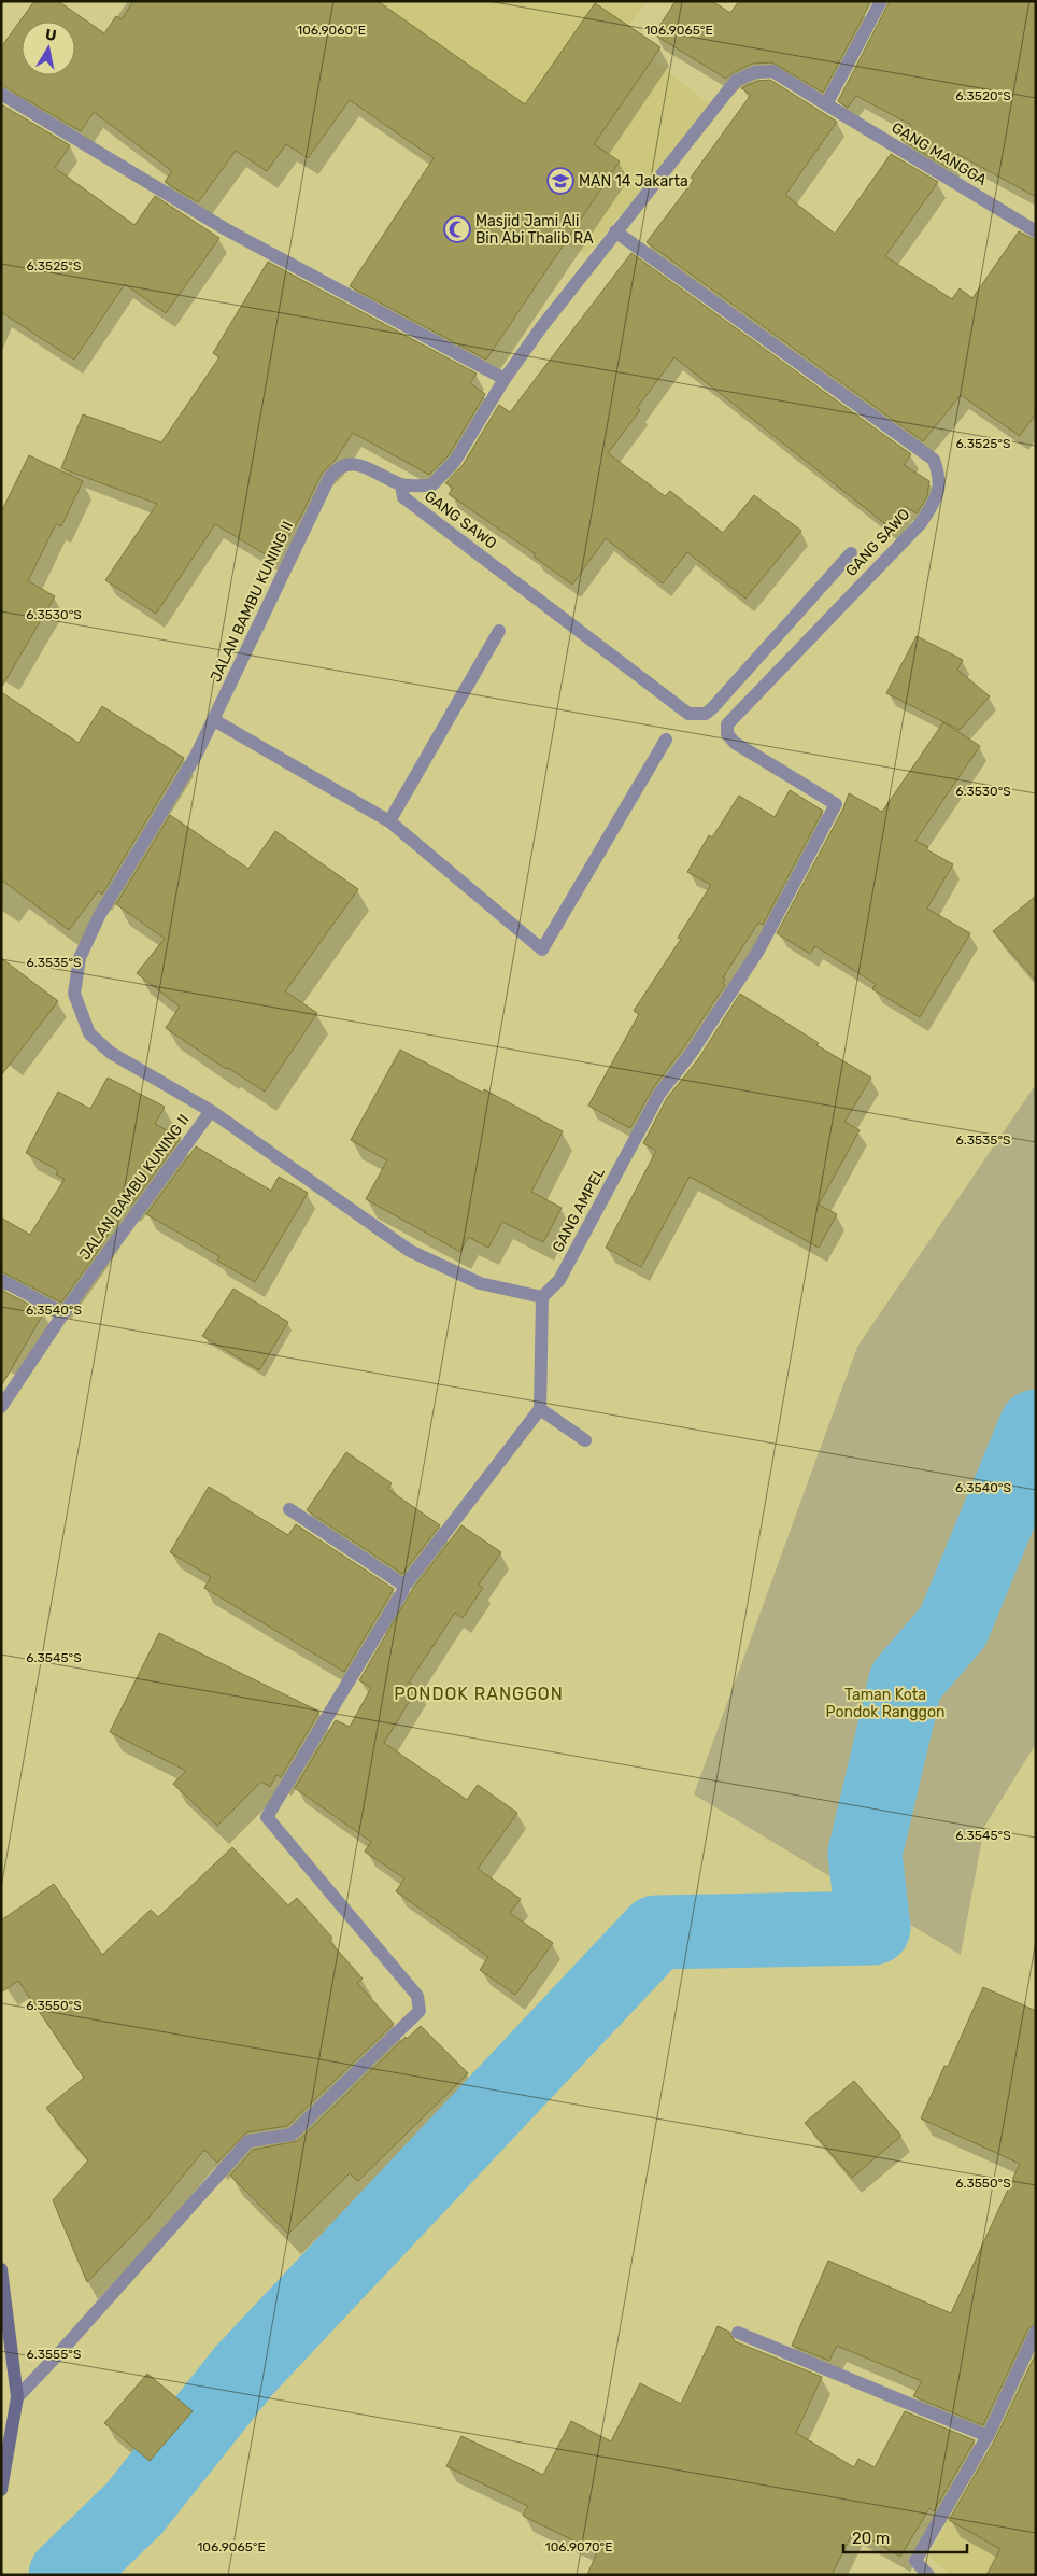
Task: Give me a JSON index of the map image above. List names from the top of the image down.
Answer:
{
  "streets": {
    "street": [
      "GANG MANGGA",
      "GANG SAWO",
      "JALAN BAMBU KUNING II",
      "GANG AMPEL"
    ]
  },
  "crossings": [
    ["GANG MANGGA", "JALAN BAMBU KUNING II"],
    ["GANG SAWO", "JALAN BAMBU KUNING II"],
    ["GANG SAWO", "GANG AMPEL"]
  ],
  "districts": ["PONDOK RANGGON"],
  "parks": ["Taman Kota Pondok Ranggon"],
  "places": {
    "school or university": ["MAN 14 Jakarta"],
    "mosque": ["Masjid Jami Ali Bin Abi Thalib RA"]
  },
  "scale_bar": "20 m",
  "north": "top",
  "coordinates": [
    "106.9060°E",
    "106.9065°E",
    "6.3520°S",
    "6.3525°S",
    "6.3530°S",
    "6.3535°S",
    "6.3540°S",
    "6.3545°S",
    "6.3550°S",
    "6.3555°S",
    "106.9070°E"
  ]
}
